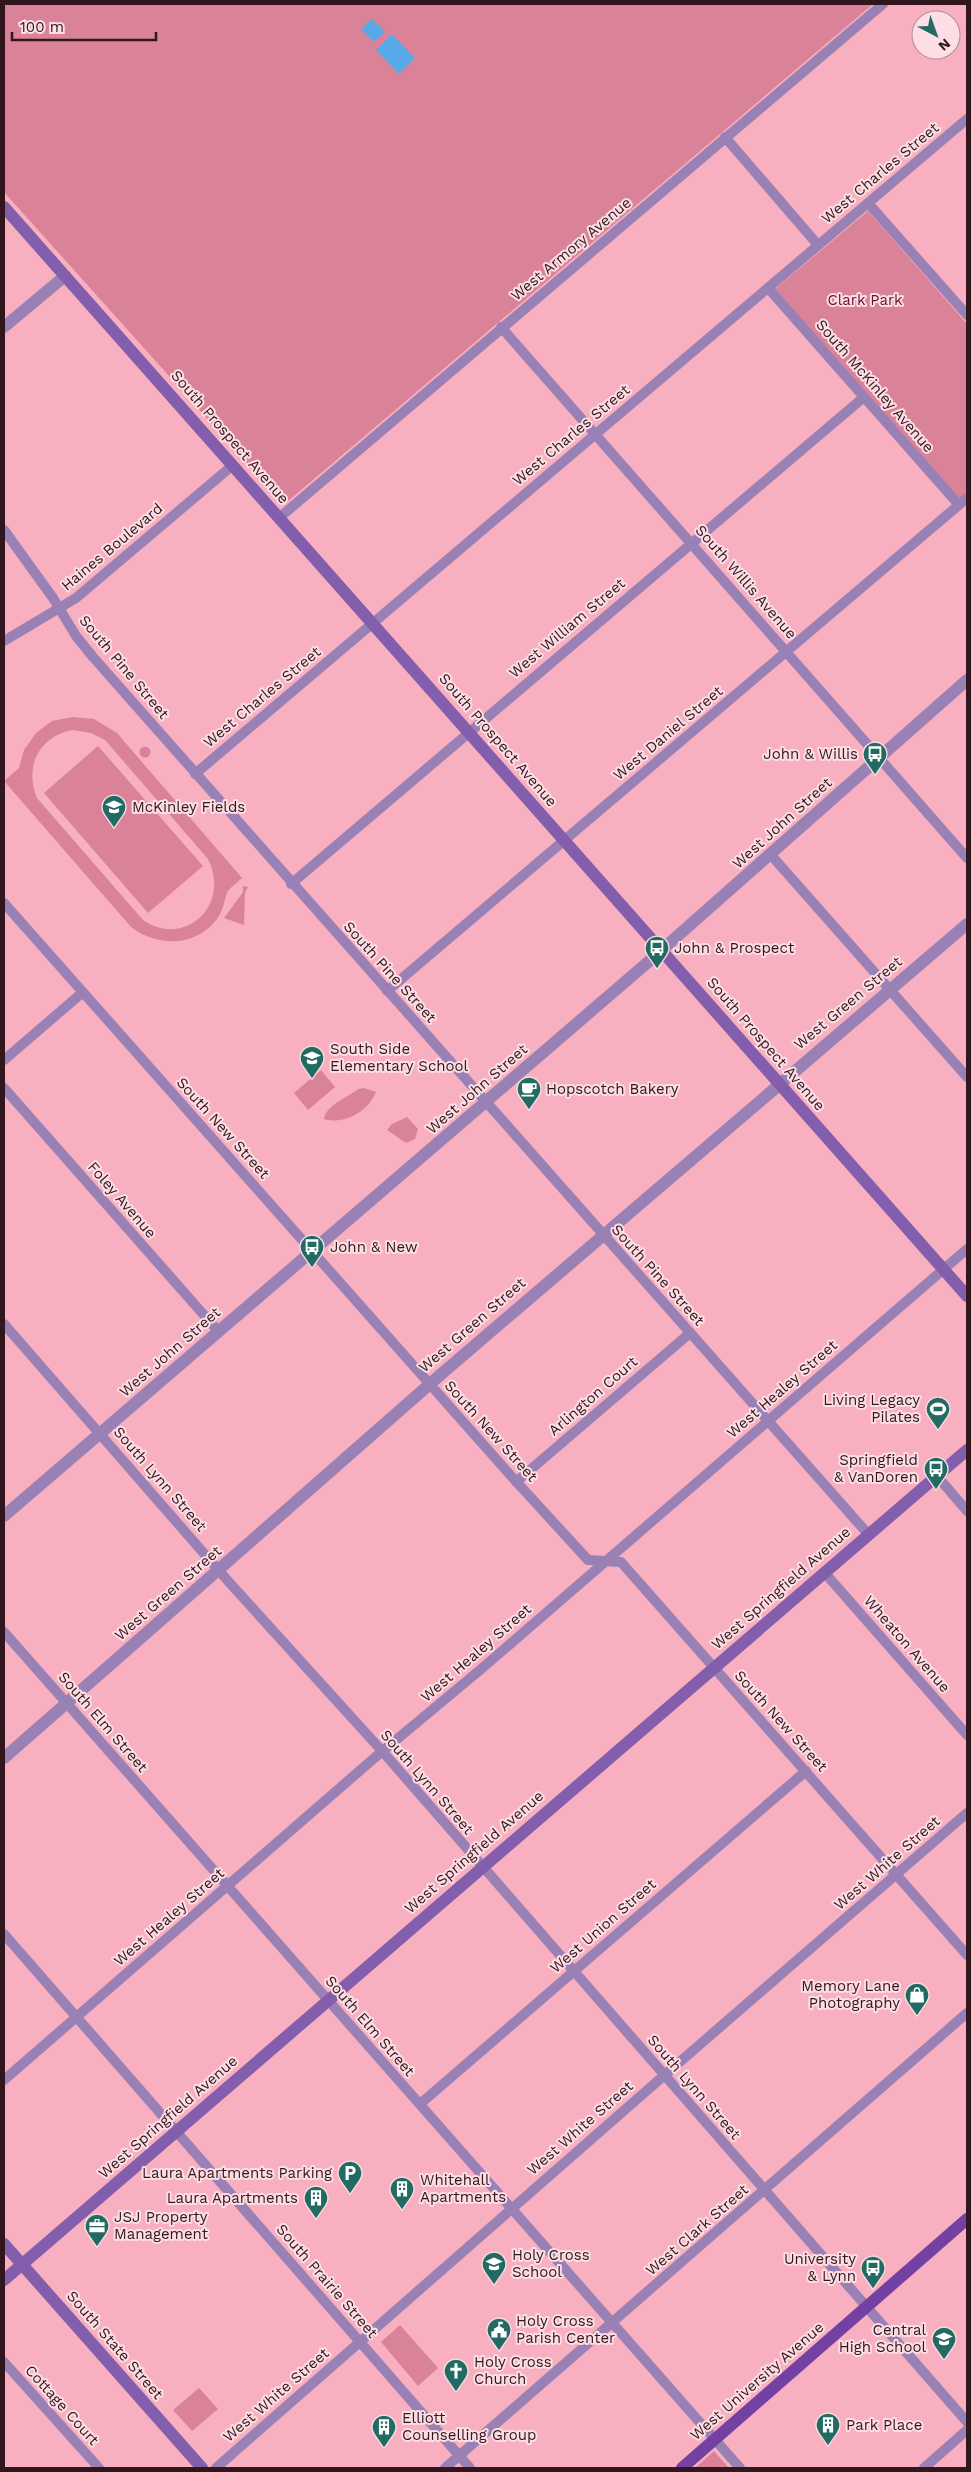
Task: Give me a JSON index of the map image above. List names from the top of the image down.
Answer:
{
  "streets": {
    "main road": [
      "South Prospect Avenue",
      "West Springfield Avenue",
      "South State Street",
      "West University Avenue"
    ],
    "street": [
      "West Charles Street",
      "West Armory Avenue",
      "South McKinley Avenue",
      "Haines Boulevard",
      "South Willis Avenue",
      "West William Street",
      "South Pine Street",
      "West Daniel Street",
      "West John Street",
      "West Green Street",
      "South New Street",
      "Foley Avenue",
      "West Healey Street",
      "Arlington Court",
      "South Lynn Street",
      "Wheaton Avenue",
      "South Elm Street",
      "West White Street",
      "West Union Street",
      "West Clark Street",
      "South Prairie Street",
      "Cottage Court"
    ]
  },
  "crossings": [
    ["West Charles Street", "South McKinley Avenue"],
    ["West Charles Street", "South Prospect Avenue"],
    ["West Charles Street", "South Willis Avenue"],
    ["West Charles Street", "South Pine Street"],
    ["West Armory Avenue", "South Prospect Avenue"],
    ["West Armory Avenue", "South Willis Avenue"],
    ["South McKinley Avenue", "West William Street"],
    ["South McKinley Avenue", "West Daniel Street"],
    ["South Prospect Avenue", "Haines Boulevard"],
    ["South Prospect Avenue", "West William Street"],
    ["South Prospect Avenue", "West Daniel Street"],
    ["South Prospect Avenue", "West John Street"],
    ["South Prospect Avenue", "West Green Street"],
    ["South Prospect Avenue", "West Healey Street"],
    ["Haines Boulevard", "South Pine Street"],
    ["South Willis Avenue", "West William Street"],
    ["South Willis Avenue", "West Daniel Street"],
    ["South Willis Avenue", "West John Street"],
    ["West William Street", "South Pine Street"],
    ["South Pine Street", "West Daniel Street"],
    ["South Pine Street", "West John Street"],
    ["South Pine Street", "West Green Street"],
    ["South Pine Street", "West Healey Street"],
    ["South Pine Street", "Arlington Court"],
    ["South Pine Street", "West Springfield Avenue"],
    ["West John Street", "South New Street"],
    ["West John Street", "Foley Avenue"],
    ["West John Street", "South Lynn Street"],
    ["West Green Street", "South New Street"],
    ["West Green Street", "South Lynn Street"],
    ["West Green Street", "South Elm Street"],
    ["South New Street", "West Healey Street"],
    ["South New Street", "Arlington Court"],
    ["South New Street", "West Springfield Avenue"],
    ["South New Street", "West White Street"],
    ["South New Street", "West Union Street"],
    ["West Healey Street", "South Lynn Street"],
    ["West Healey Street", "South Elm Street"],
    ["West Healey Street", "South Prairie Street"],
    ["South Lynn Street", "West Springfield Avenue"],
    ["South Lynn Street", "West White Street"],
    ["South Lynn Street", "West Union Street"],
    ["South Lynn Street", "West Clark Street"],
    ["South Lynn Street", "West University Avenue"],
    ["West Springfield Avenue", "Wheaton Avenue"],
    ["West Springfield Avenue", "South Elm Street"],
    ["West Springfield Avenue", "South Prairie Street"],
    ["West Springfield Avenue", "South State Street"],
    ["South Elm Street", "West White Street"],
    ["South Elm Street", "West Union Street"],
    ["South Elm Street", "West Clark Street"],
    ["South Elm Street", "West University Avenue"],
    ["West White Street", "South Prairie Street"],
    ["West Clark Street", "South Prairie Street"]
  ],
  "parks": ["Clark Park"],
  "places": {
    "bus stop": [
      "John & Willis",
      "John & Prospect",
      "John & New",
      "Springfield & VanDoren",
      "University & Lynn"
    ],
    "school or university": [
      "McKinley Fields",
      "South Side Elementary School",
      "Holy Cross School",
      "Central High School"
    ],
    "cafe": ["Hopscotch Bakery"],
    "sports": ["Living Legacy Pilates"],
    "shop": ["Memory Lane Photography"],
    "parking": ["Laura Apartments Parking"],
    "building": [
      "Whitehall Apartments",
      "Laura Apartments",
      "Park Place",
      "Elliott Counselling Group"
    ],
    "office": ["JSJ Property Management"],
    "public building": ["Holy Cross Parish Center"],
    "church": ["Holy Cross Church"]
  },
  "scale_bar": "100 m",
  "north": "bottom right"
}
